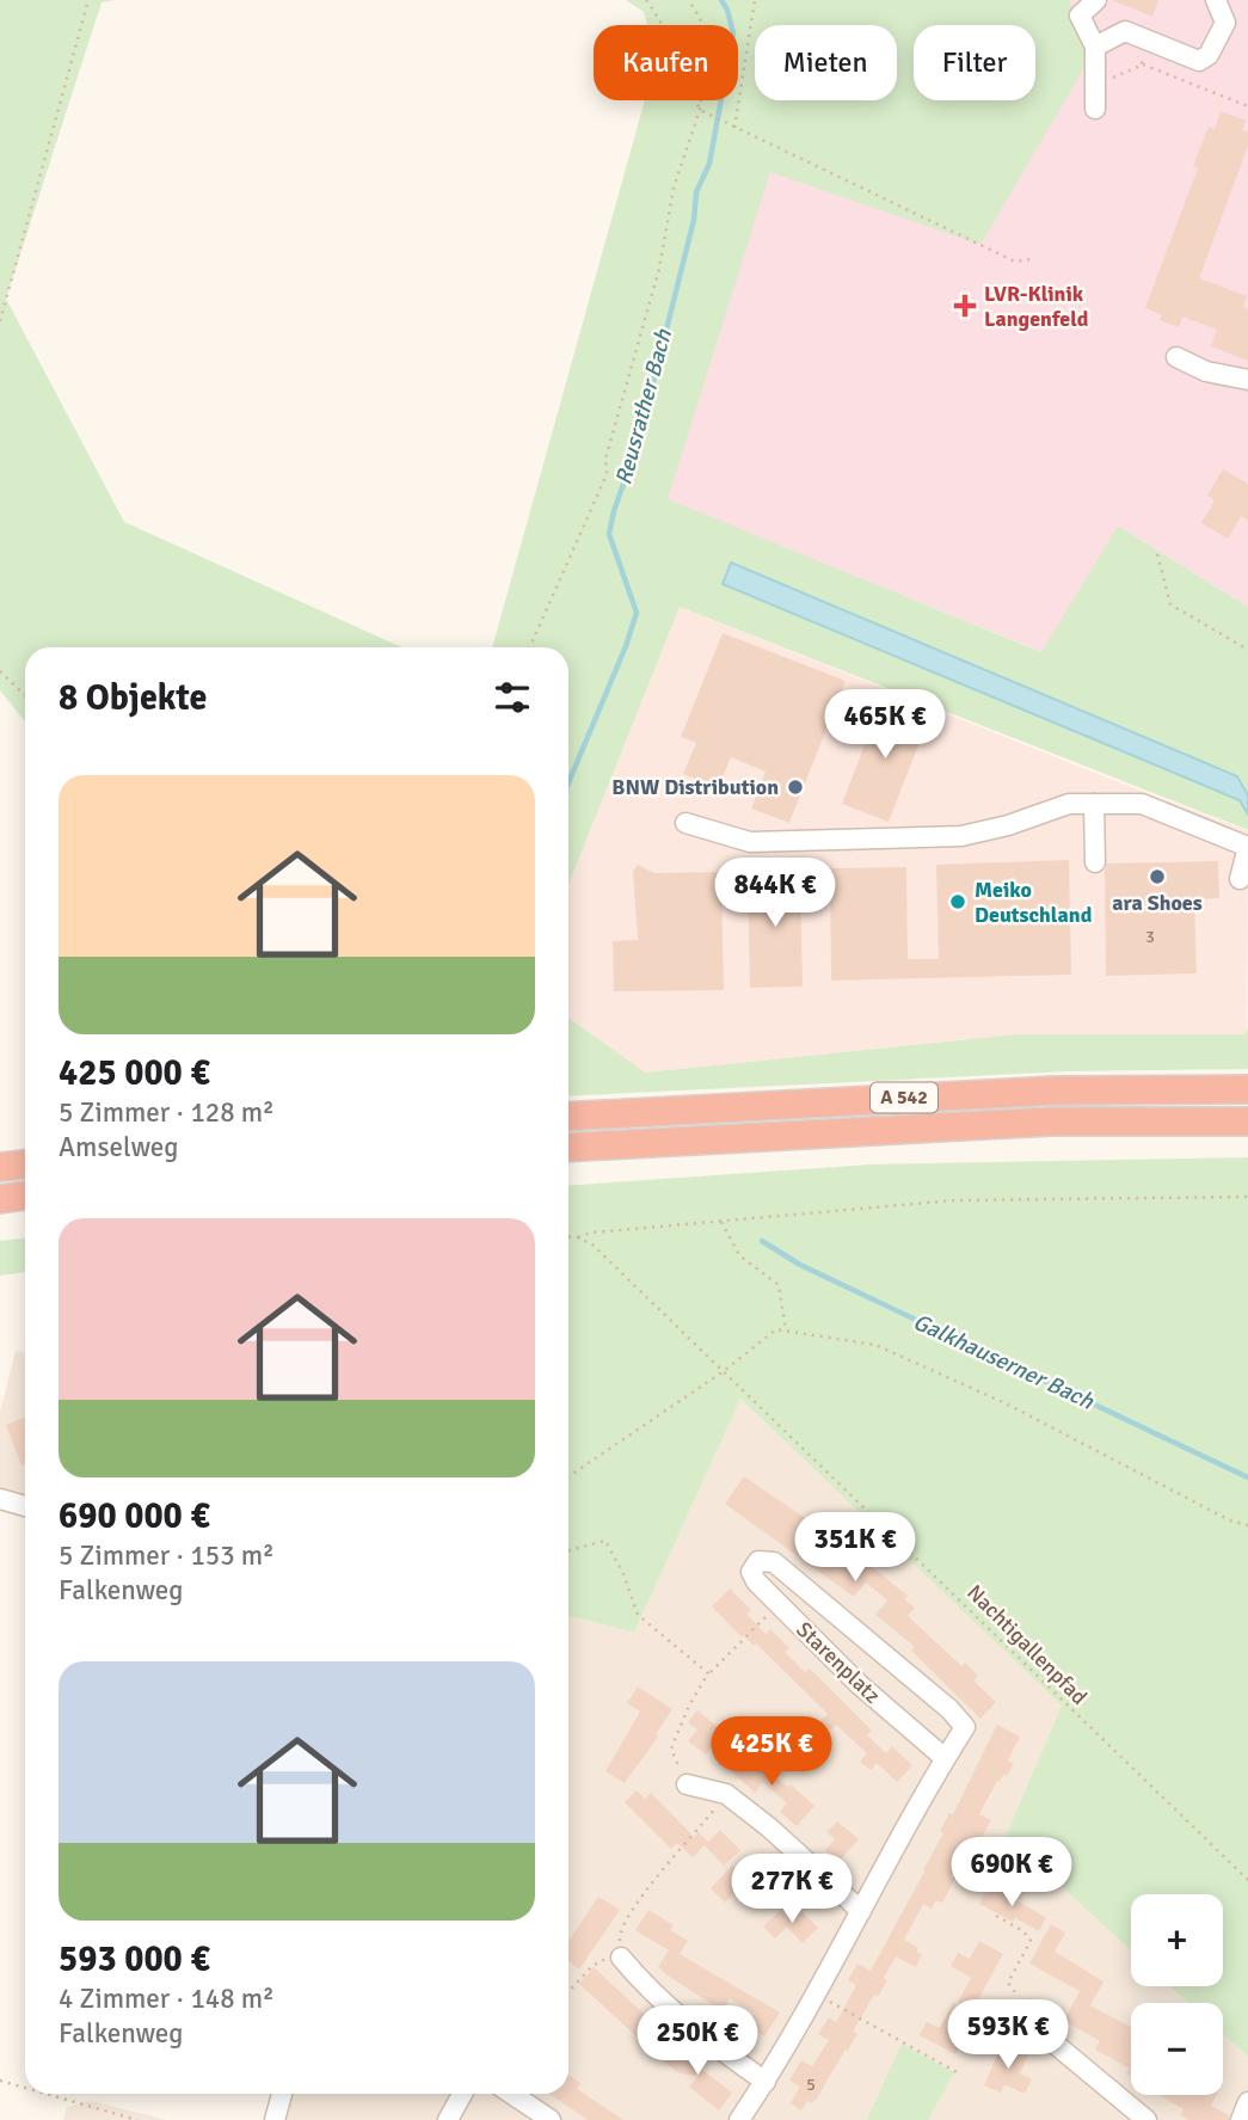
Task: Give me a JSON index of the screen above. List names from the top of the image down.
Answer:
{
  "streets": {
    "highway": ["A 542"],
    "street": ["Starenplatz"],
    "path": ["Nachtigallenpfad"]
  },
  "water": ["Reusrather Bach", "Galkhauserner Bach"],
  "places": {
    "health": ["LVR-Klinik Langenfeld"],
    "other": ["BNW Distribution", "ara Shoes", "Meiko Deutschland"]
  },
  "house_numbers": ["3", "5"],
  "page": {
    "chip": ["Kaufen", "Mieten", "Filter"],
    "heading": "8 Objekte",
    "price": [
      "465K €",
      "844K €",
      "351K €",
      "425K €",
      "690K €",
      "277K €",
      "593K €",
      "250K €"
    ],
    "list": [
      {
        "name": "425 000 €",
        "note": "5 Zimmer · 128 m² · Amselweg"
      },
      {
        "name": "690 000 €",
        "note": "5 Zimmer · 153 m² · Falkenweg"
      },
      {
        "name": "593 000 €",
        "note": "4 Zimmer · 148 m² · Falkenweg"
      }
    ],
    "map_buttons": ["+", "−"]
  }
}
